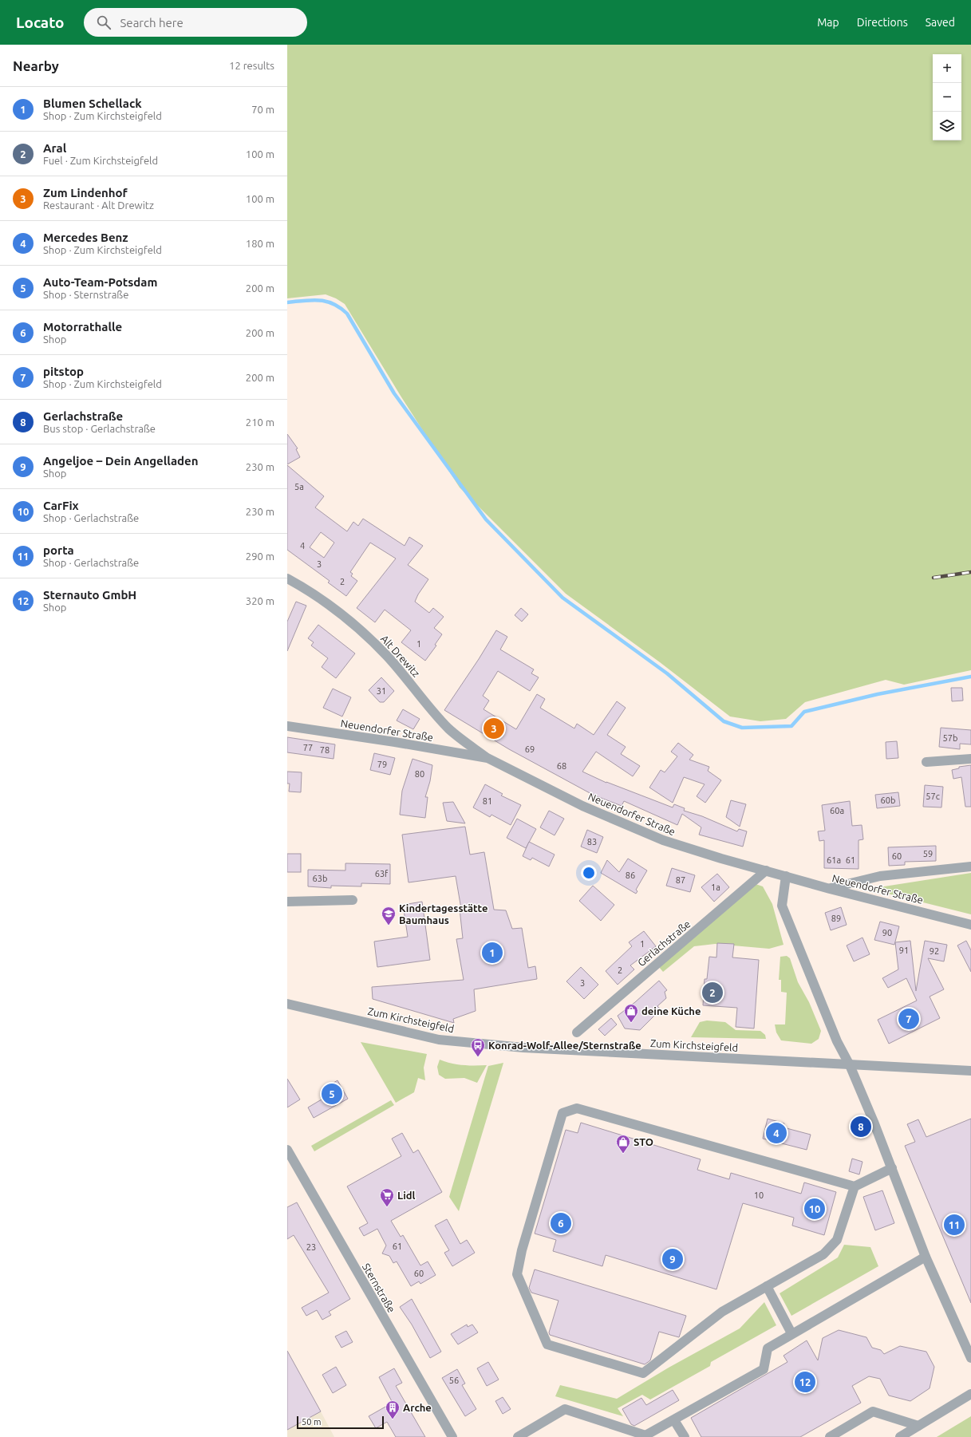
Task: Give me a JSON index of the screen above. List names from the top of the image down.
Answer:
{
  "streets": {
    "street": [
      "Alt Drewitz",
      "Neuendorfer Straße",
      "Gerlachstraße",
      "Zum Kirchsteigfeld",
      "Sternstraße"
    ]
  },
  "crossings": [
    ["Alt Drewitz", "Neuendorfer Straße"],
    ["Neuendorfer Straße", "Gerlachstraße"]
  ],
  "places": {
    "school or university": ["Kindertagesstätte Baumhaus"],
    "shop": ["deine Küche", "STO"],
    "bus stop": ["Konrad-Wolf-Allee/Sternstraße"],
    "supermarket": ["Lidl"],
    "building": ["Arche"]
  },
  "house_numbers": [
    "5a",
    "4",
    "3",
    "2",
    "1",
    "31",
    "57b",
    "77",
    "69",
    "78",
    "79",
    "68",
    "80",
    "57c",
    "60b",
    "81",
    "60a",
    "83",
    "59",
    "60",
    "61a",
    "61",
    "63f",
    "86",
    "63b",
    "87",
    "1a",
    "89",
    "90",
    "1",
    "91",
    "92",
    "2",
    "3",
    "10",
    "61",
    "23",
    "60",
    "56"
  ],
  "scale_bar": "50 m",
  "page": {
    "header": "Locato",
    "search": "Search here",
    "nav": ["Map", "Directions", "Saved"],
    "heading": ["Nearby", "12 results"],
    "map_buttons": ["+", "−"],
    "list": [
      {
        "mark": "1",
        "name": "Blumen Schellack",
        "note": "Shop · Zum Kirchsteigfeld",
        "value": "70 m"
      },
      {
        "mark": "2",
        "name": "Aral",
        "note": "Fuel · Zum Kirchsteigfeld",
        "value": "100 m"
      },
      {
        "mark": "3",
        "name": "Zum Lindenhof",
        "note": "Restaurant · Alt Drewitz",
        "value": "100 m"
      },
      {
        "mark": "4",
        "name": "Mercedes Benz",
        "note": "Shop · Zum Kirchsteigfeld",
        "value": "180 m"
      },
      {
        "mark": "5",
        "name": "Auto-Team-Potsdam",
        "note": "Shop · Sternstraße",
        "value": "200 m"
      },
      {
        "mark": "6",
        "name": "Motorrathalle",
        "note": "Shop",
        "value": "200 m"
      },
      {
        "mark": "7",
        "name": "pitstop",
        "note": "Shop · Zum Kirchsteigfeld",
        "value": "200 m"
      },
      {
        "mark": "8",
        "name": "Gerlachstraße",
        "note": "Bus stop · Gerlachstraße",
        "value": "210 m"
      },
      {
        "mark": "9",
        "name": "Angeljoe – Dein Angelladen",
        "note": "Shop",
        "value": "230 m"
      },
      {
        "mark": "10",
        "name": "CarFix",
        "note": "Shop · Gerlachstraße",
        "value": "230 m"
      },
      {
        "mark": "11",
        "name": "porta",
        "note": "Shop · Gerlachstraße",
        "value": "290 m"
      },
      {
        "mark": "12",
        "name": "Sternauto GmbH",
        "note": "Shop",
        "value": "320 m"
      }
    ],
    "pins": [
      "3",
      "1",
      "2",
      "7",
      "5",
      "8",
      "4",
      "10",
      "6",
      "11",
      "9",
      "12"
    ],
    "scale": "50 m"
  }
}
